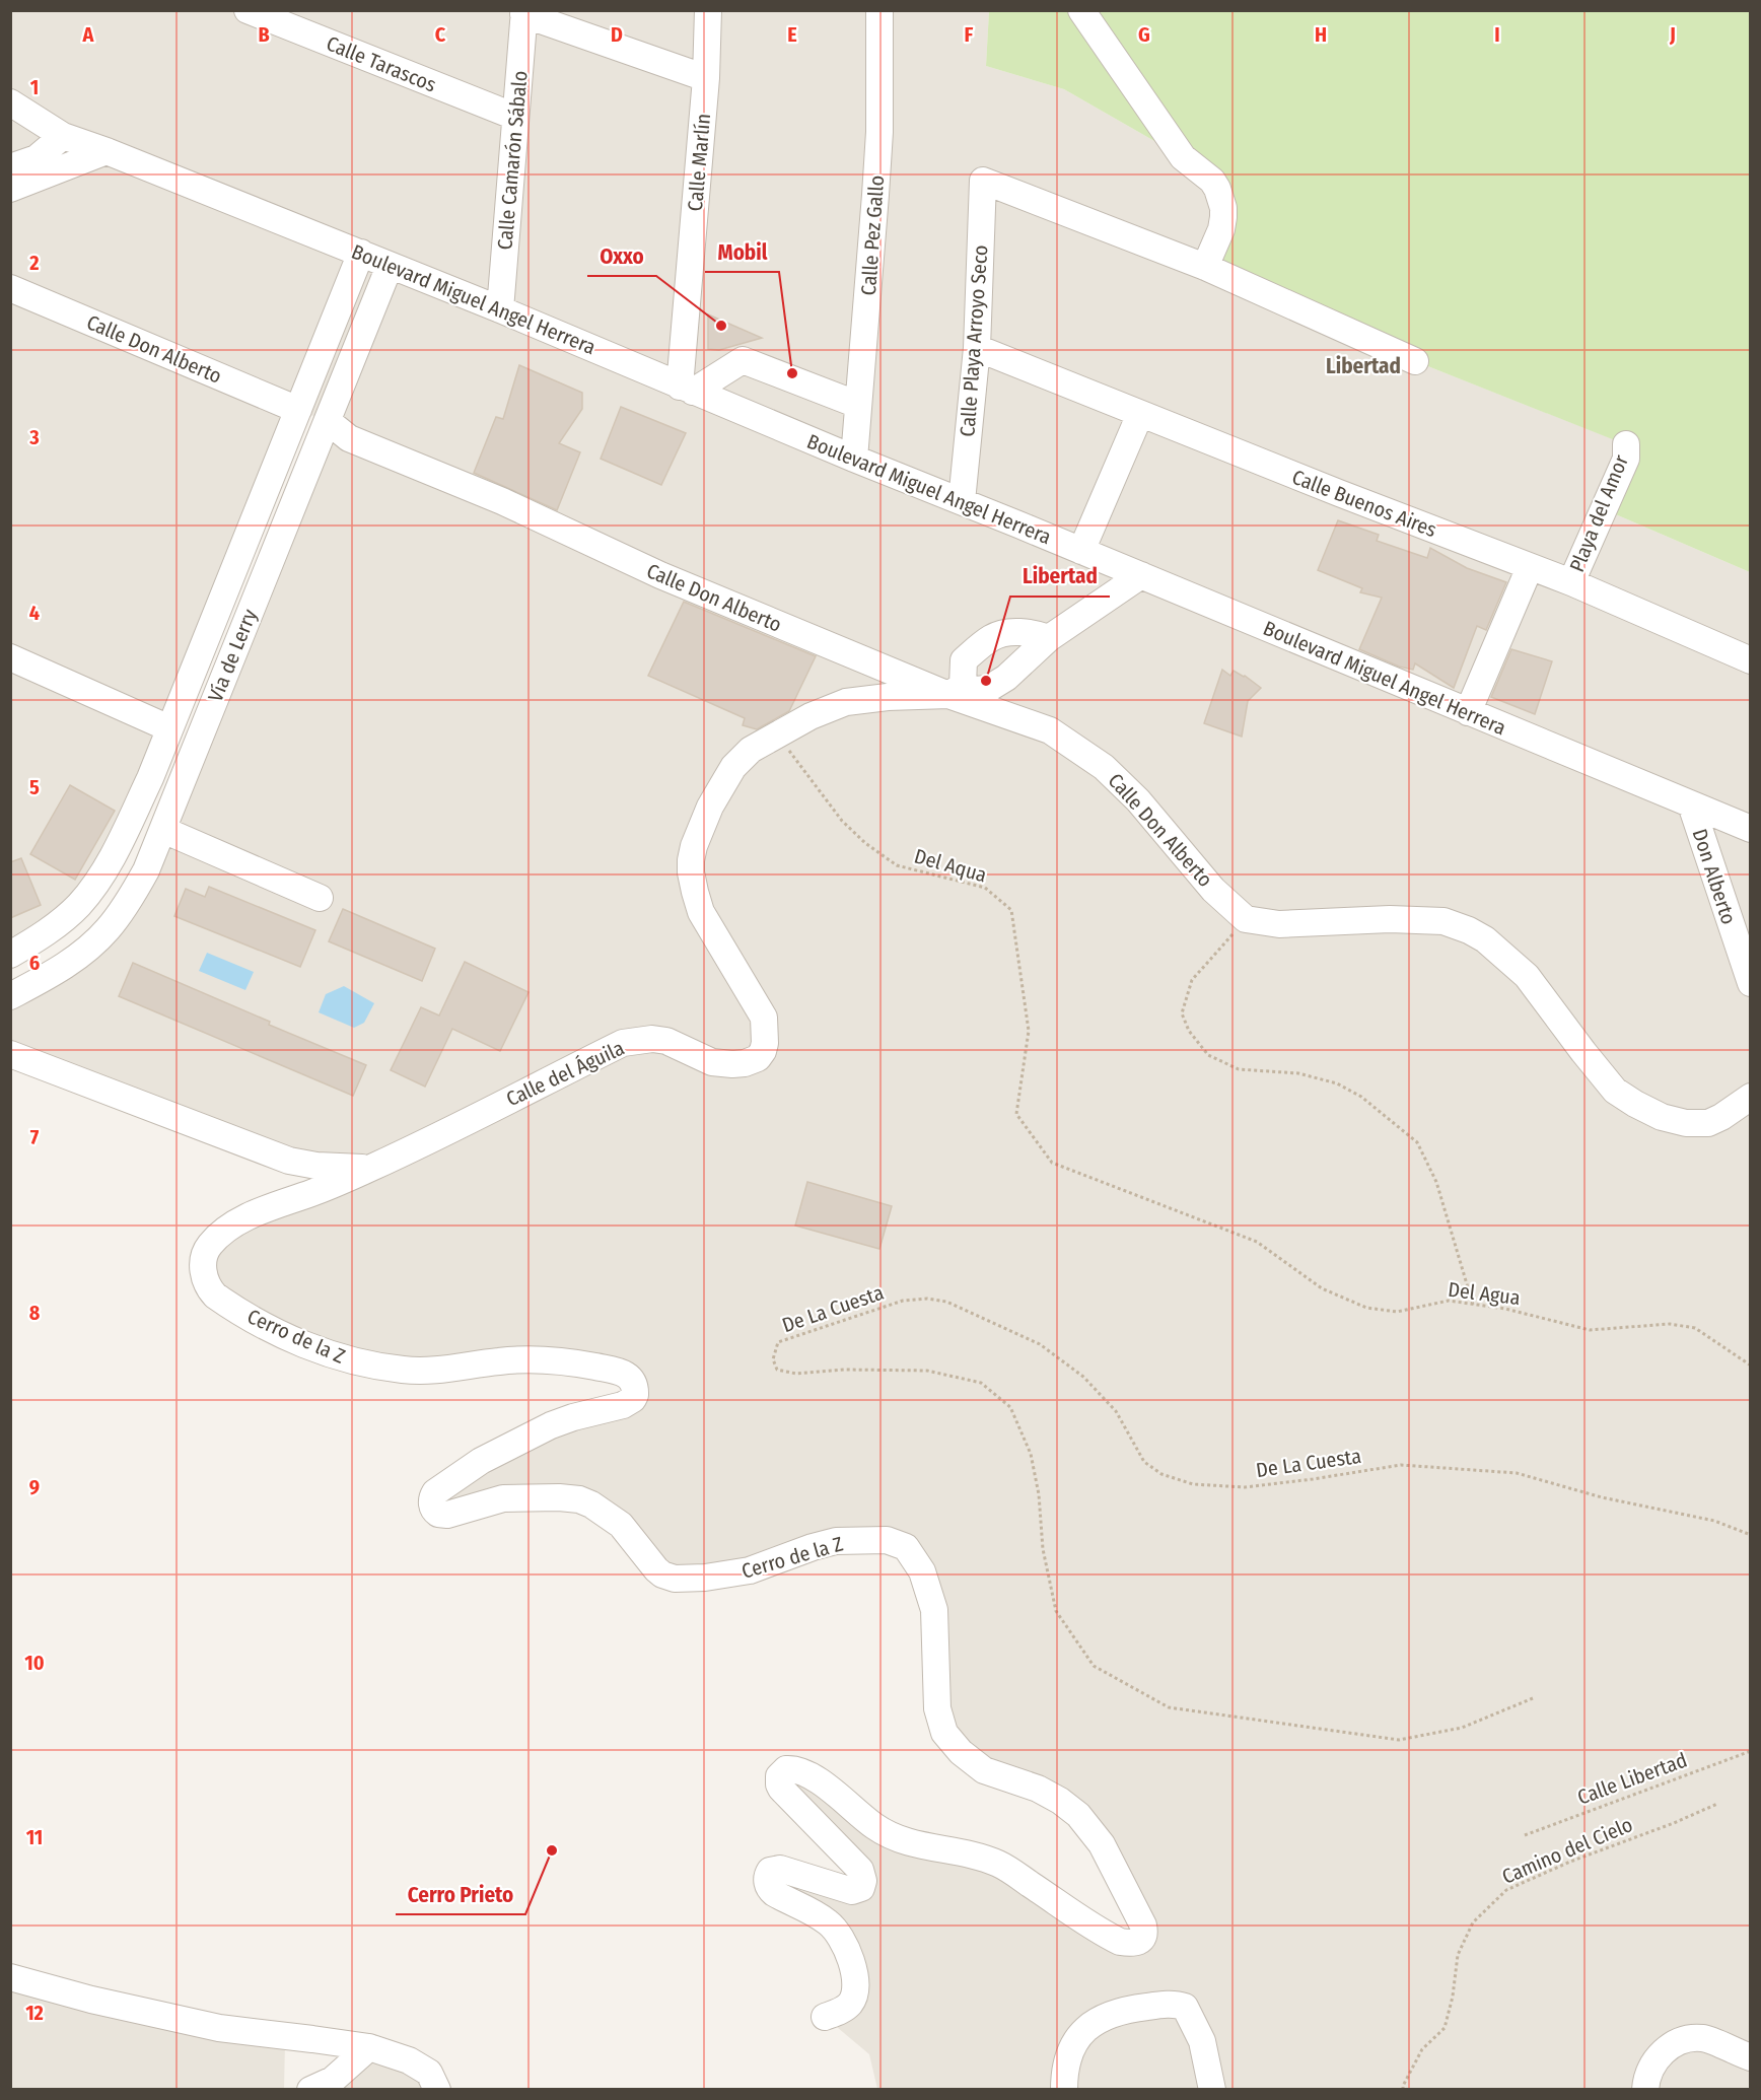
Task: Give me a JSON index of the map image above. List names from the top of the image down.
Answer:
{
  "streets": {
    "street": [
      "Calle Tarascos",
      "Calle Camarón Sábalo",
      "Calle Marlín",
      "Calle Pez Gallo",
      "Boulevard Miguel Angel Herrera",
      "Calle Playa Arroyo Seco",
      "Calle Don Alberto",
      "Calle Buenos Aires",
      "Playa del Amor",
      "Vía de Lerry",
      "Don Alberto",
      "Calle del Águila",
      "Cerro de la Z"
    ],
    "path": [
      "Del Aqua",
      "Del Agua",
      "De La Cuesta",
      "Calle Libertad",
      "Camino del Cielo"
    ]
  },
  "crossings": [
    ["Calle Tarascos", "Calle Camarón Sábalo"],
    ["Calle Camarón Sábalo", "Boulevard Miguel Angel Herrera"],
    ["Calle Marlín", "Boulevard Miguel Angel Herrera"],
    ["Calle Pez Gallo", "Boulevard Miguel Angel Herrera"],
    ["Boulevard Miguel Angel Herrera", "Calle Playa Arroyo Seco"],
    ["Boulevard Miguel Angel Herrera", "Vía de Lerry"],
    ["Boulevard Miguel Angel Herrera", "Don Alberto"],
    ["Boulevard Miguel Angel Herrera", "Calle del Águila"],
    ["Calle Playa Arroyo Seco", "Calle Buenos Aires"],
    ["Calle Don Alberto", "Vía de Lerry"],
    ["Calle Don Alberto", "Calle del Águila"],
    ["Calle Buenos Aires", "Playa del Amor"],
    ["Del Aqua", "Calle del Águila"],
    ["Del Aqua", "Del Agua"],
    ["Calle del Águila", "Cerro de la Z"]
  ],
  "districts": ["Libertad"],
  "places": [
    "Oxxo",
    "Mobil",
    "Libertad",
    "Cerro Prieto"
  ],
  "grid": {
    "columns": [
      "A",
      "B",
      "C",
      "D",
      "E",
      "F",
      "G",
      "H",
      "I",
      "J"
    ],
    "rows": [
      "1",
      "2",
      "3",
      "4",
      "5",
      "6",
      "7",
      "8",
      "9",
      "10",
      "11",
      "12"
    ]
  }
}
